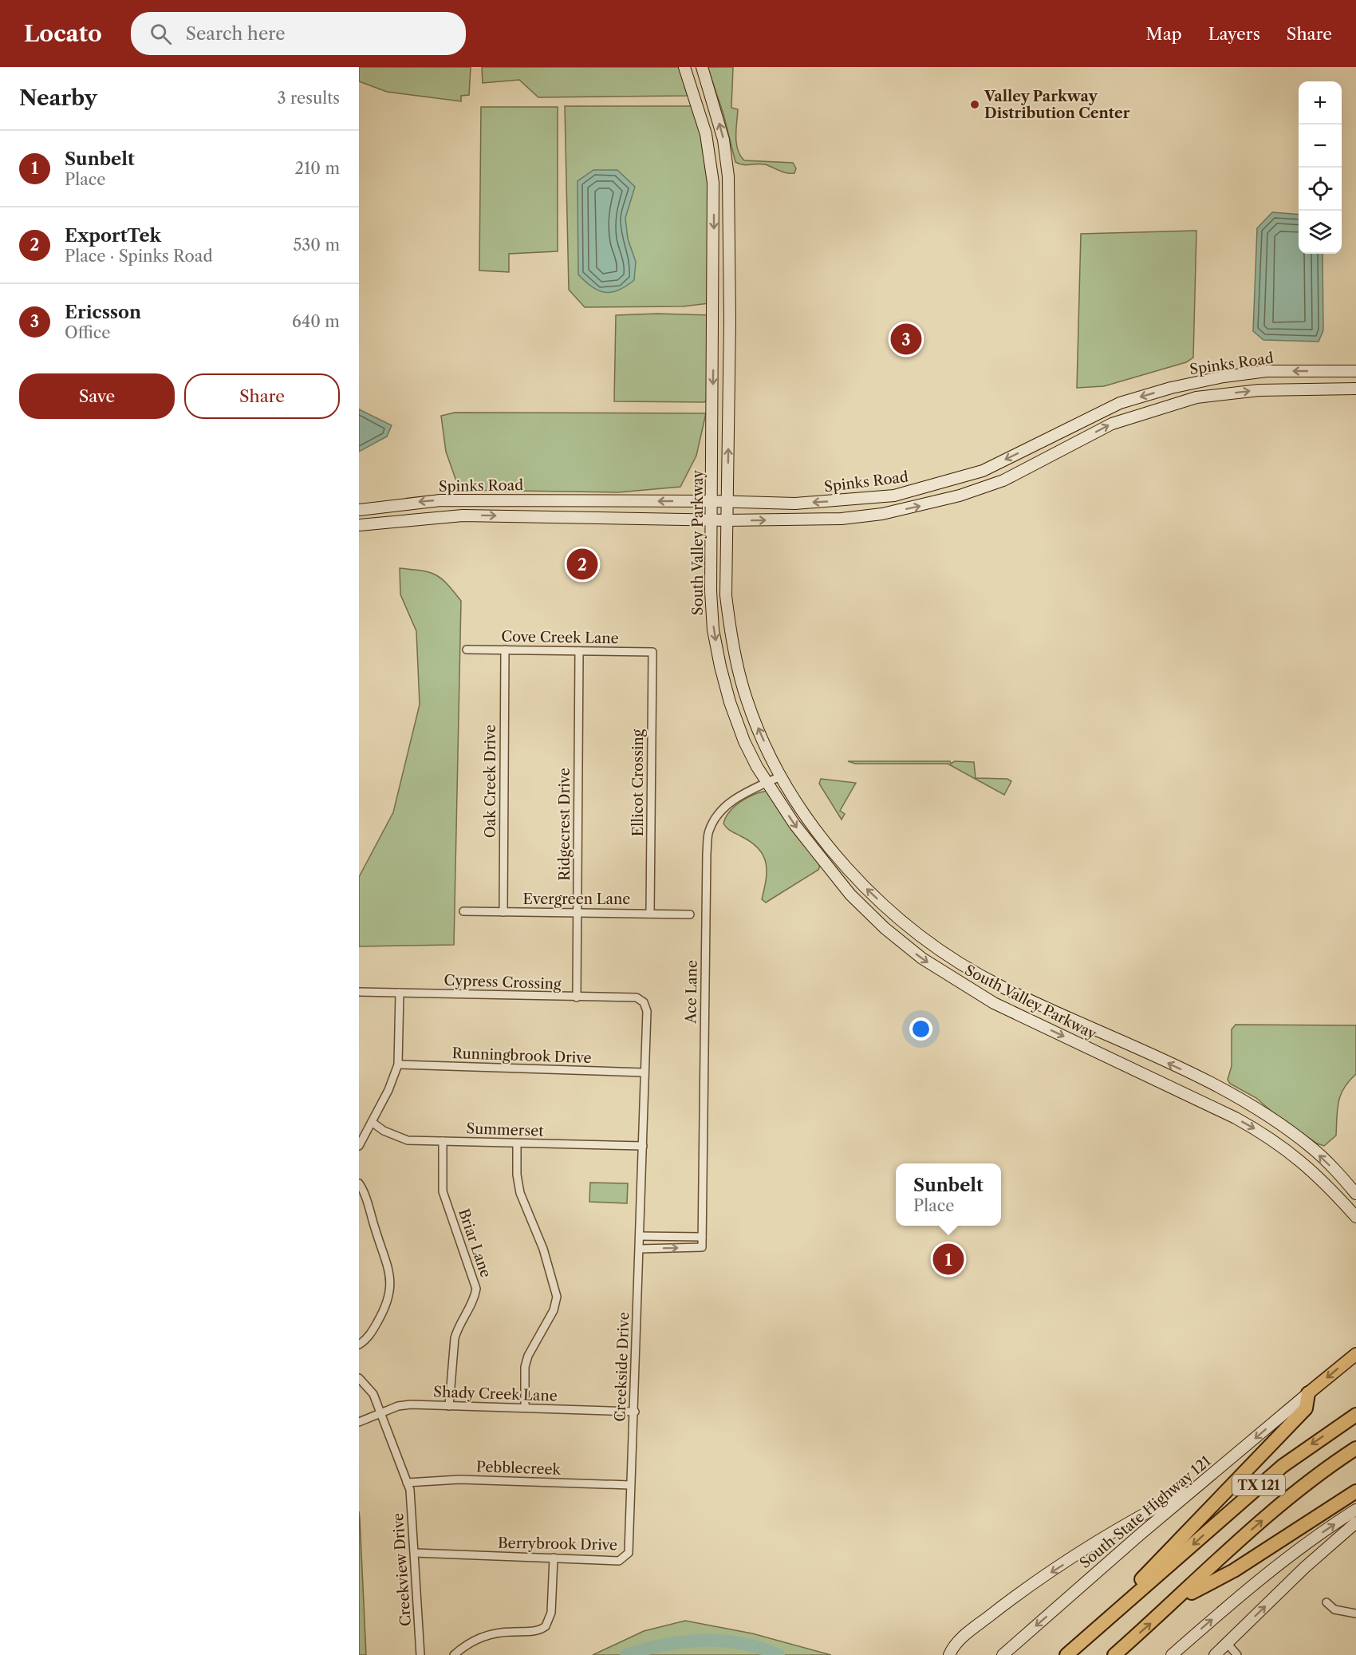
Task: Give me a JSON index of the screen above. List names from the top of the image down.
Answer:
{
  "streets": {
    "highway": ["TX 121"],
    "main road": ["Spinks Road", "South Valley Parkway", "South State Highway 121"],
    "street": [
      "Cove Creek Lane",
      "Oak Creek Drive",
      "Ellicot Crossing",
      "Ridgecrest Drive",
      "Evergreen Lane",
      "Cypress Crossing",
      "Ace Lane",
      "Runningbrook Drive",
      "Summerset",
      "Briar Lane",
      "Creekside Drive",
      "Shady Creek Lane",
      "Pebblecreek",
      "Berrybrook Drive",
      "Creekview Drive"
    ]
  },
  "crossings": [
    ["Spinks Road", "South Valley Parkway"],
    ["South Valley Parkway", "Ace Lane"],
    ["Cove Creek Lane", "Oak Creek Drive"],
    ["Cove Creek Lane", "Ellicot Crossing"],
    ["Cove Creek Lane", "Ridgecrest Drive"],
    ["Oak Creek Drive", "Evergreen Lane"],
    ["Ellicot Crossing", "Evergreen Lane"],
    ["Ridgecrest Drive", "Evergreen Lane"],
    ["Ridgecrest Drive", "Cypress Crossing"],
    ["Cypress Crossing", "Creekside Drive"],
    ["Ace Lane", "Creekside Drive"],
    ["Runningbrook Drive", "Creekside Drive"],
    ["Summerset", "Briar Lane"],
    ["Summerset", "Creekside Drive"],
    ["Briar Lane", "Shady Creek Lane"],
    ["Creekside Drive", "Shady Creek Lane"],
    ["Creekside Drive", "Pebblecreek"],
    ["Creekside Drive", "Berrybrook Drive"],
    ["Shady Creek Lane", "Creekview Drive"],
    ["Pebblecreek", "Berrybrook Drive"],
    ["Pebblecreek", "Creekview Drive"],
    ["Berrybrook Drive", "Creekview Drive"]
  ],
  "places": ["Valley Parkway Distribution Center"],
  "page": {
    "header": "Locato",
    "search": "Search here",
    "nav": ["Map", "Layers", "Share"],
    "heading": ["Nearby", "3 results"],
    "map_buttons": ["+", "−"],
    "list": [
      {
        "mark": "1",
        "name": "Sunbelt",
        "note": "Place",
        "value": "210 m"
      },
      {
        "mark": "2",
        "name": "ExportTek",
        "note": "Place · Spinks Road",
        "value": "530 m"
      },
      {
        "mark": "3",
        "name": "Ericsson",
        "note": "Office",
        "value": "640 m"
      }
    ],
    "pins": ["3", "2", "1"],
    "buttons": ["Save", "Share"],
    "popup": ["Sunbelt", "Place"]
  }
}
